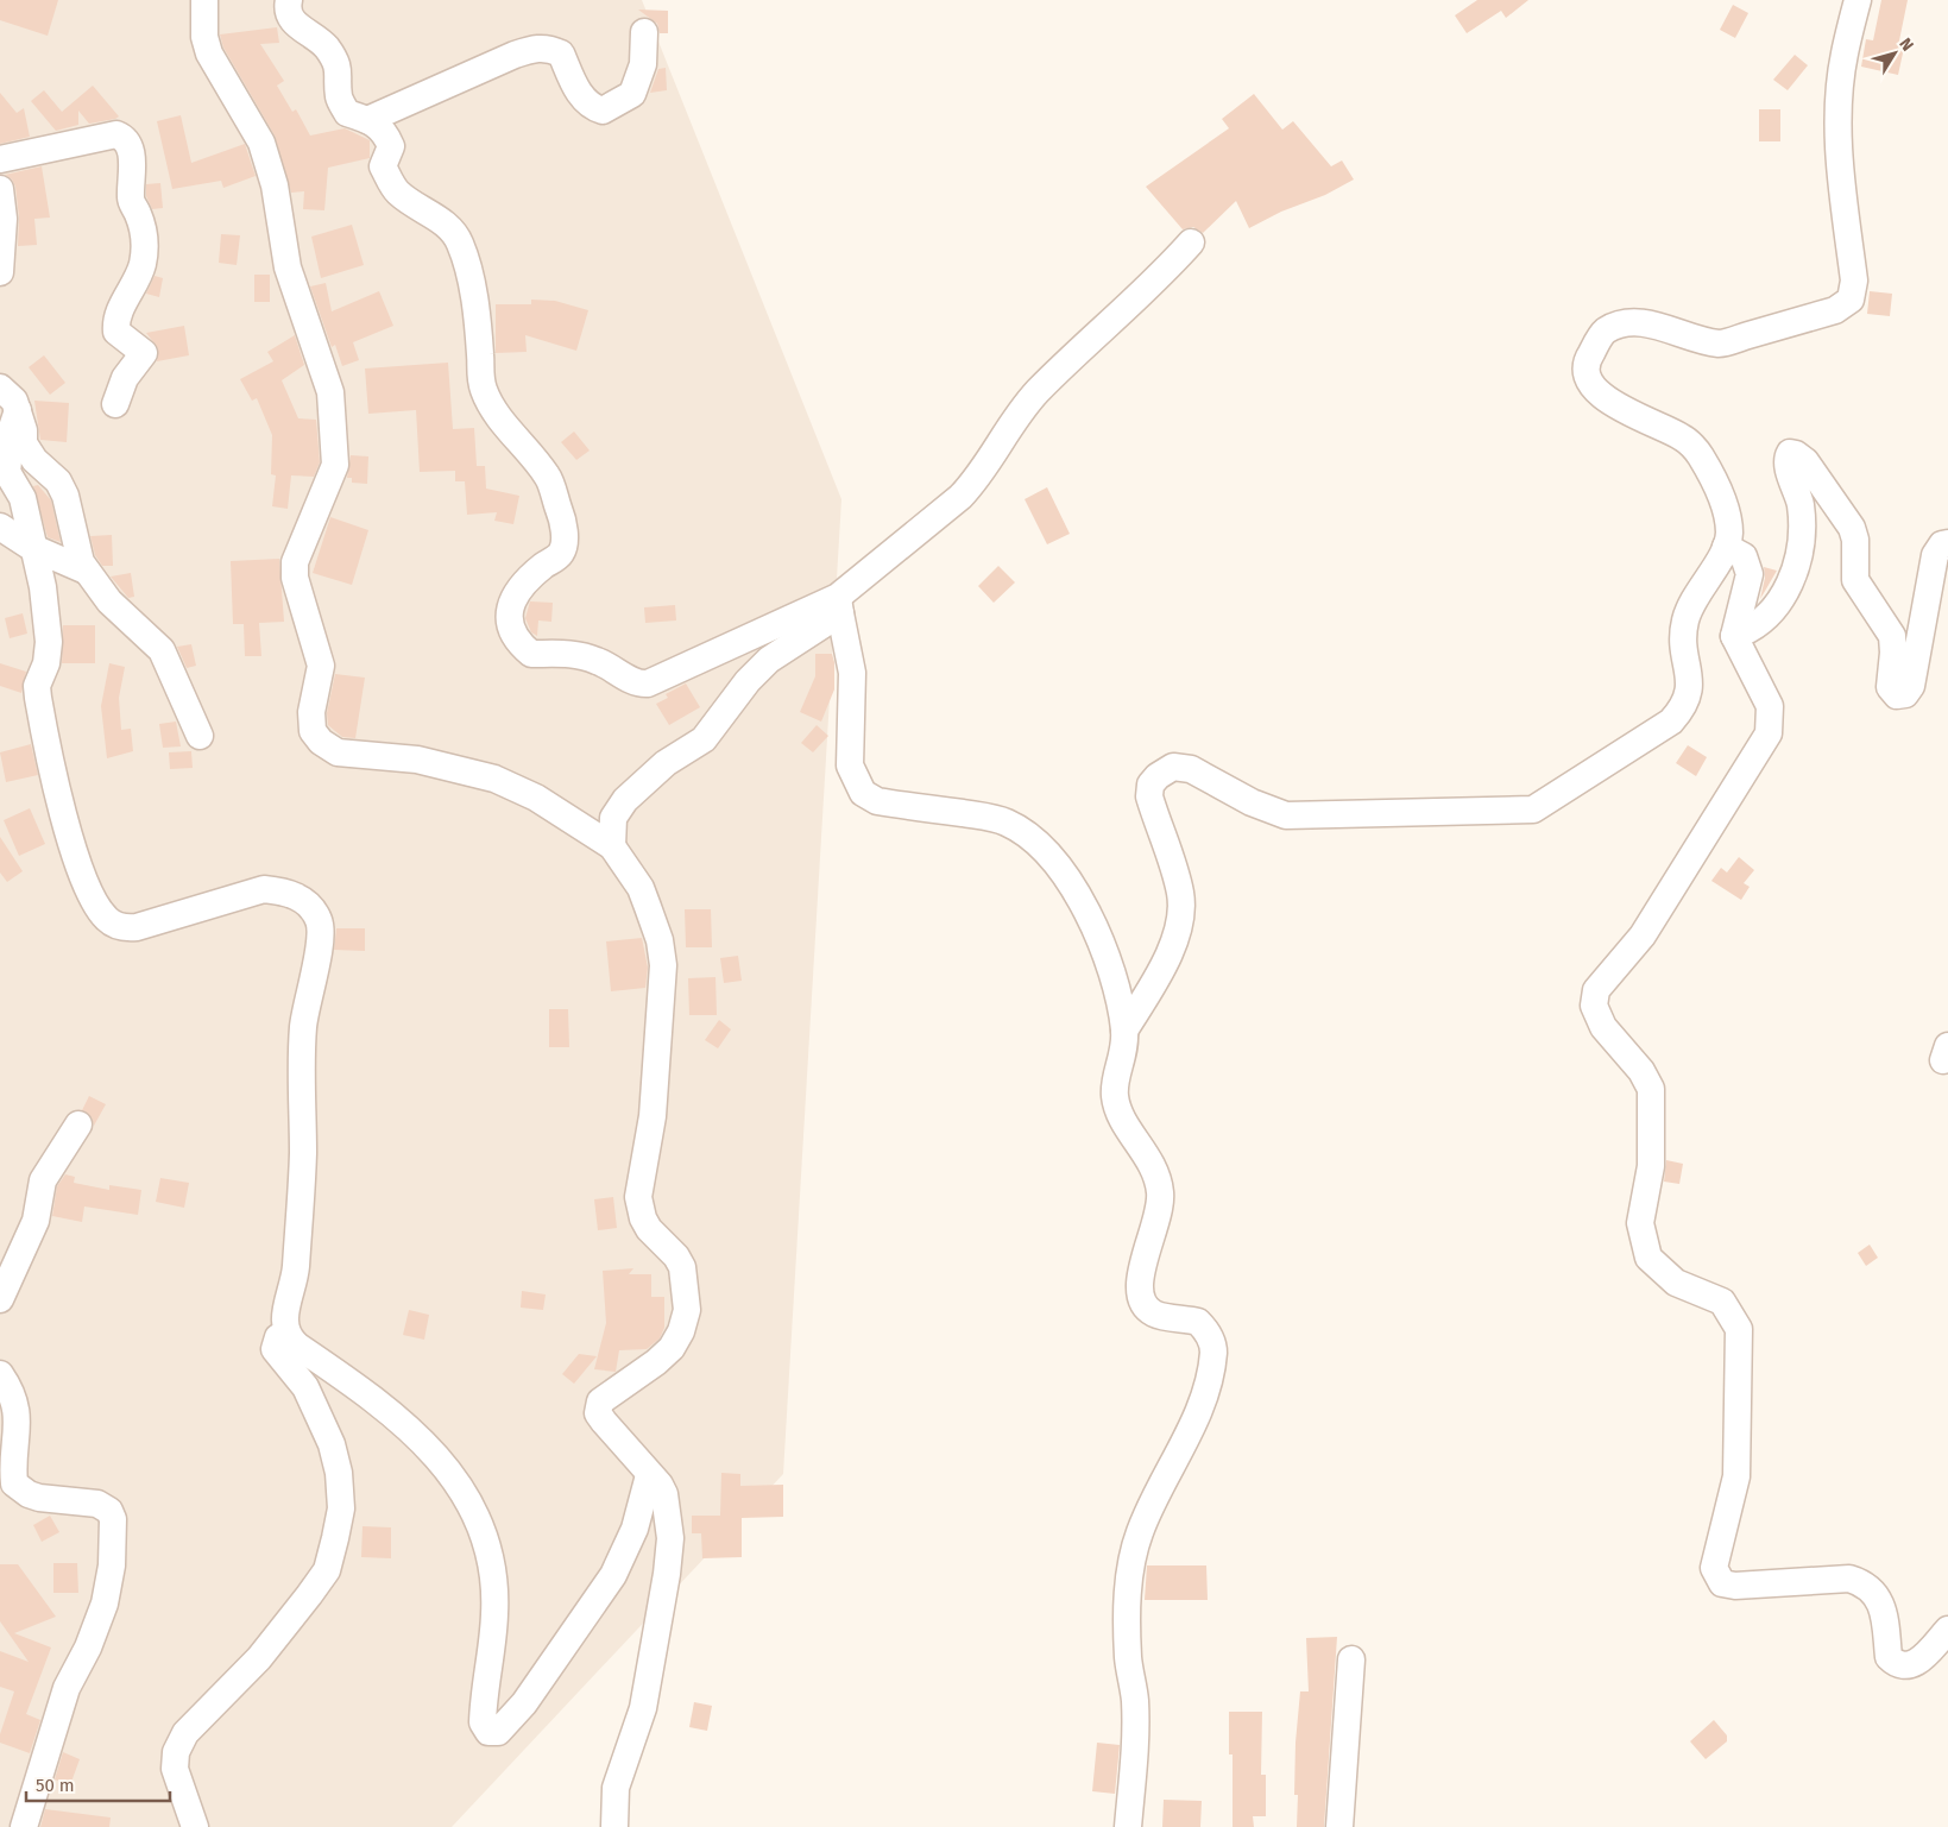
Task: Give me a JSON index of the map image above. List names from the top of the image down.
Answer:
{
  "scale_bar": "50 m",
  "north": "top right"
}
